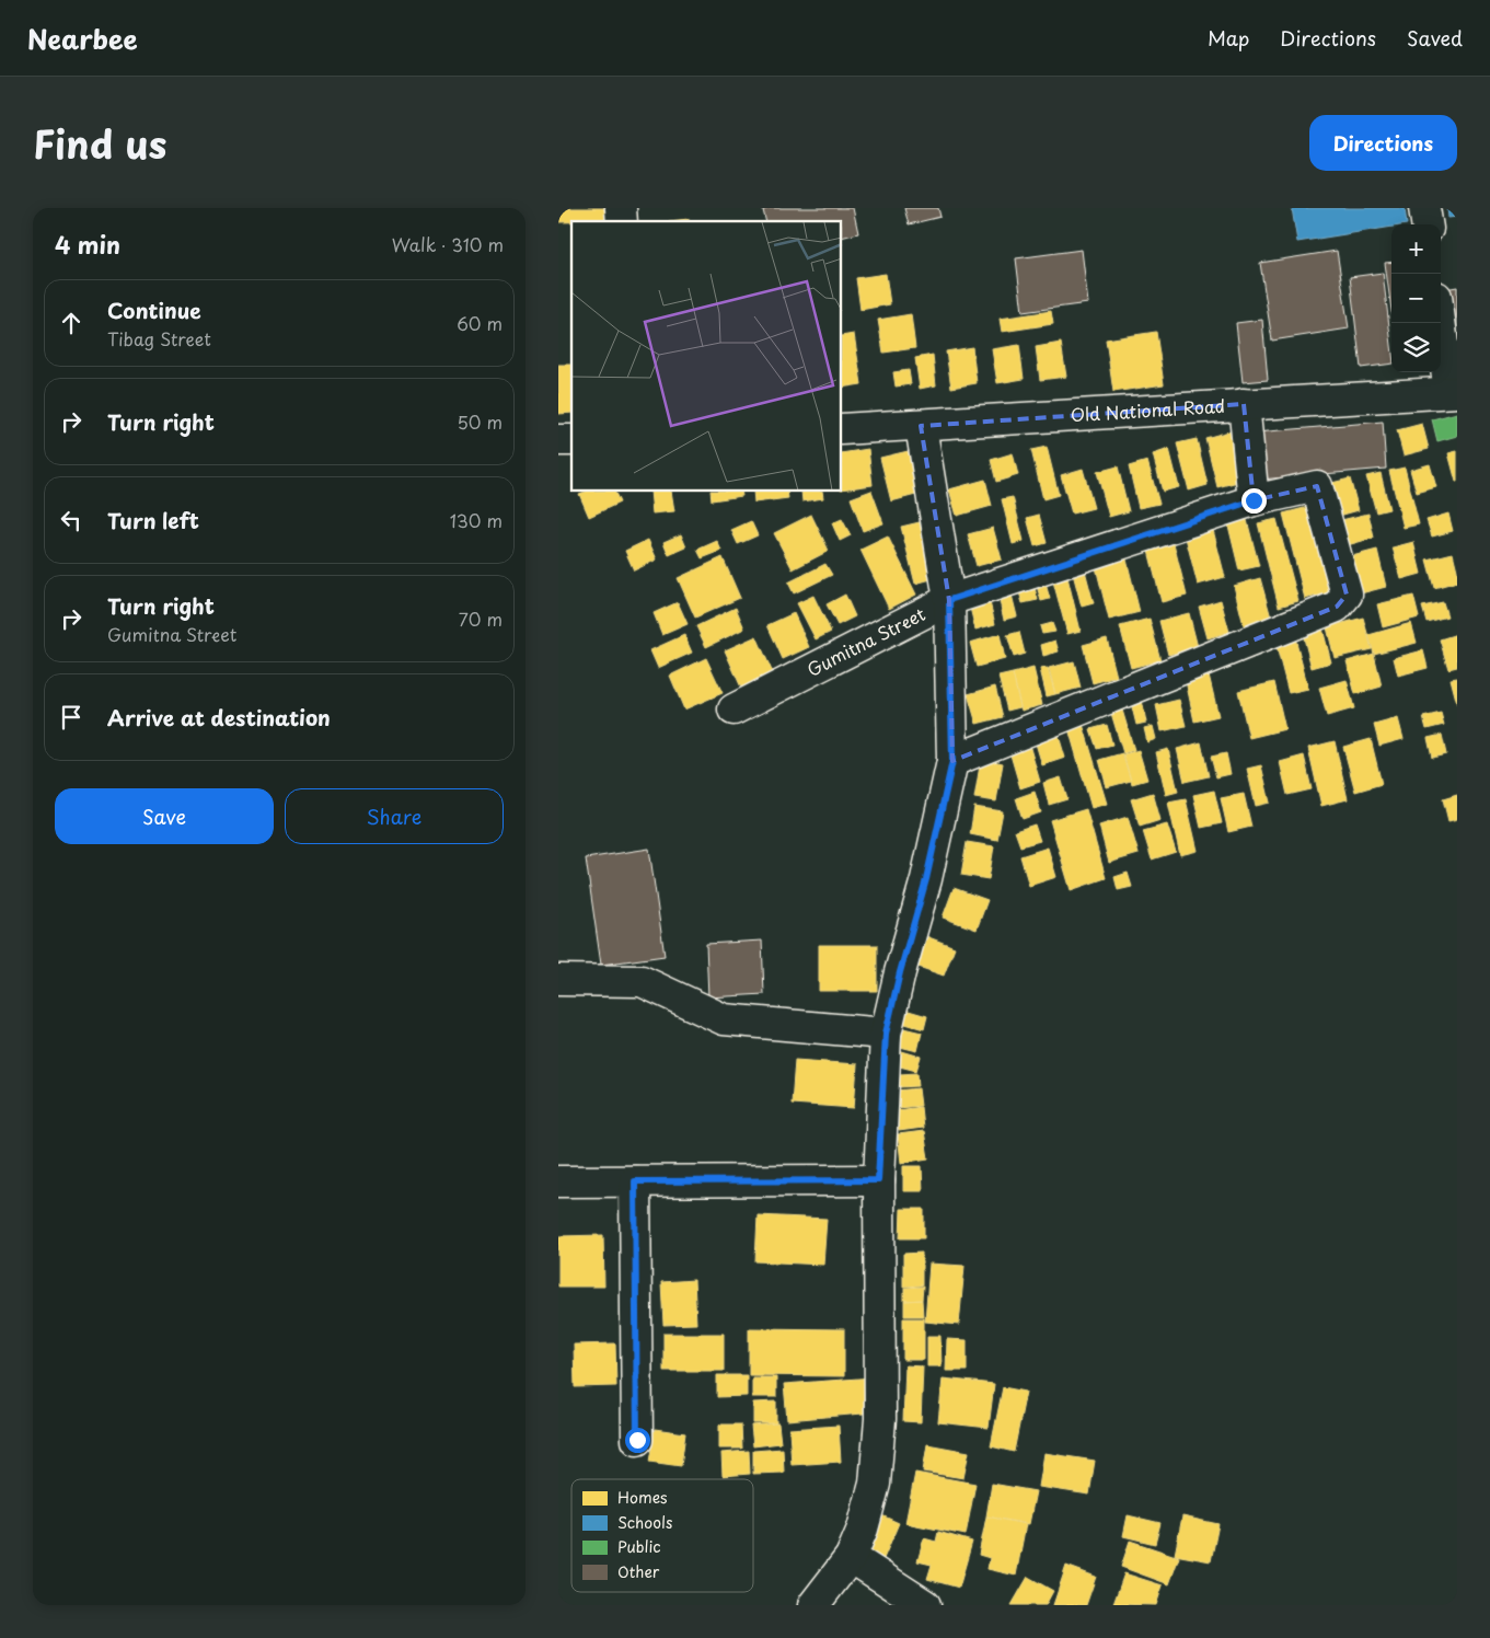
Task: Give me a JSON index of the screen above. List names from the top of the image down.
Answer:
{
  "streets": {
    "street": ["Old National Road", "Gumitna Street"]
  },
  "legend": [
    "Homes",
    "Schools",
    "Public",
    "Other"
  ],
  "page": {
    "header": "Nearbee",
    "nav": ["Map", "Directions", "Saved"],
    "title": "Find us",
    "buttons": [
      "Directions",
      ["Save", "Share"]
    ],
    "heading": ["4 min", "Walk · 310 m"],
    "map_buttons": ["+", "−"],
    "list": [
      ["Continue", "Tibag Street", "60 m"],
      ["Turn right", "50 m"],
      ["Turn left", "130 m"],
      ["Turn right", "Gumitna Street", "70 m"],
      "Arrive at destination"
    ]
  }
}
